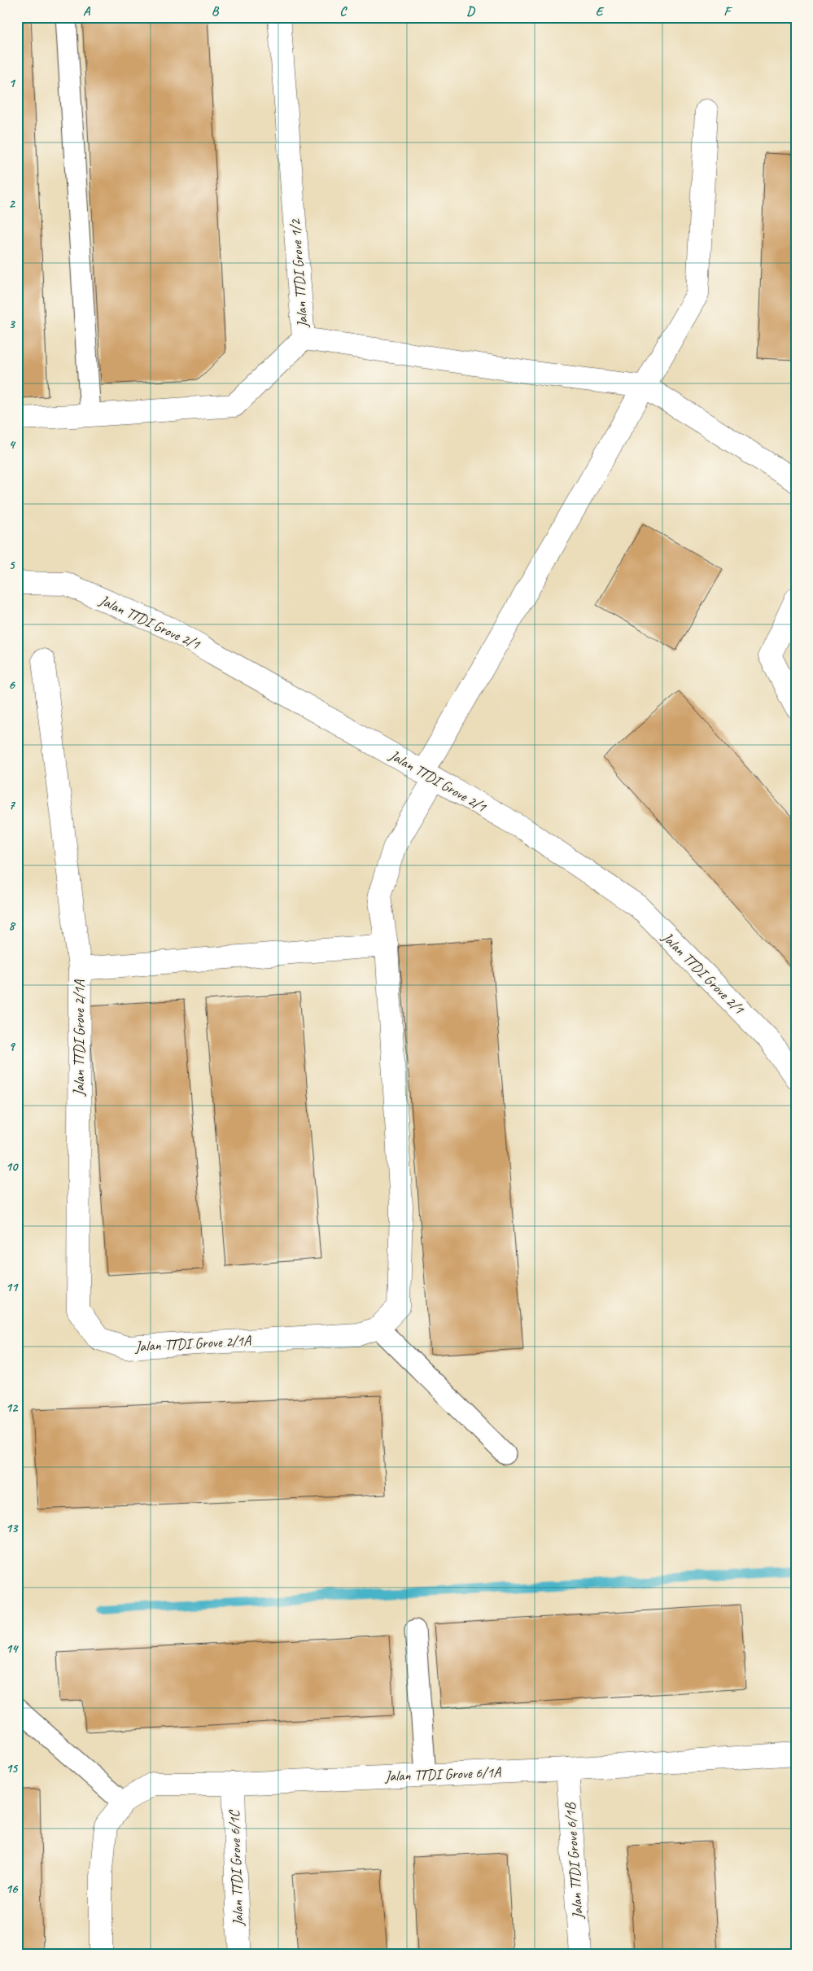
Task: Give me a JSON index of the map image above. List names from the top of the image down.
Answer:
{
  "streets": {
    "street": [
      "Jalan TTDI Grove 1/2",
      "Jalan TTDI Grove 2/1",
      "Jalan TTDI Grove 2/1A",
      "Jalan TTDI Grove 6/1A",
      "Jalan TTDI Grove 6/1B",
      "Jalan TTDI Grove 6/1C"
    ]
  },
  "crossings": [
    ["Jalan TTDI Grove 2/1", "Jalan TTDI Grove 2/1A"],
    ["Jalan TTDI Grove 6/1A", "Jalan TTDI Grove 6/1B"],
    ["Jalan TTDI Grove 6/1A", "Jalan TTDI Grove 6/1C"]
  ],
  "grid": {
    "columns": [
      "A",
      "B",
      "C",
      "D",
      "E",
      "F"
    ],
    "rows": [
      "1",
      "2",
      "3",
      "4",
      "5",
      "6",
      "7",
      "8",
      "9",
      "10",
      "11",
      "12",
      "13",
      "14",
      "15",
      "16"
    ]
  }
}
